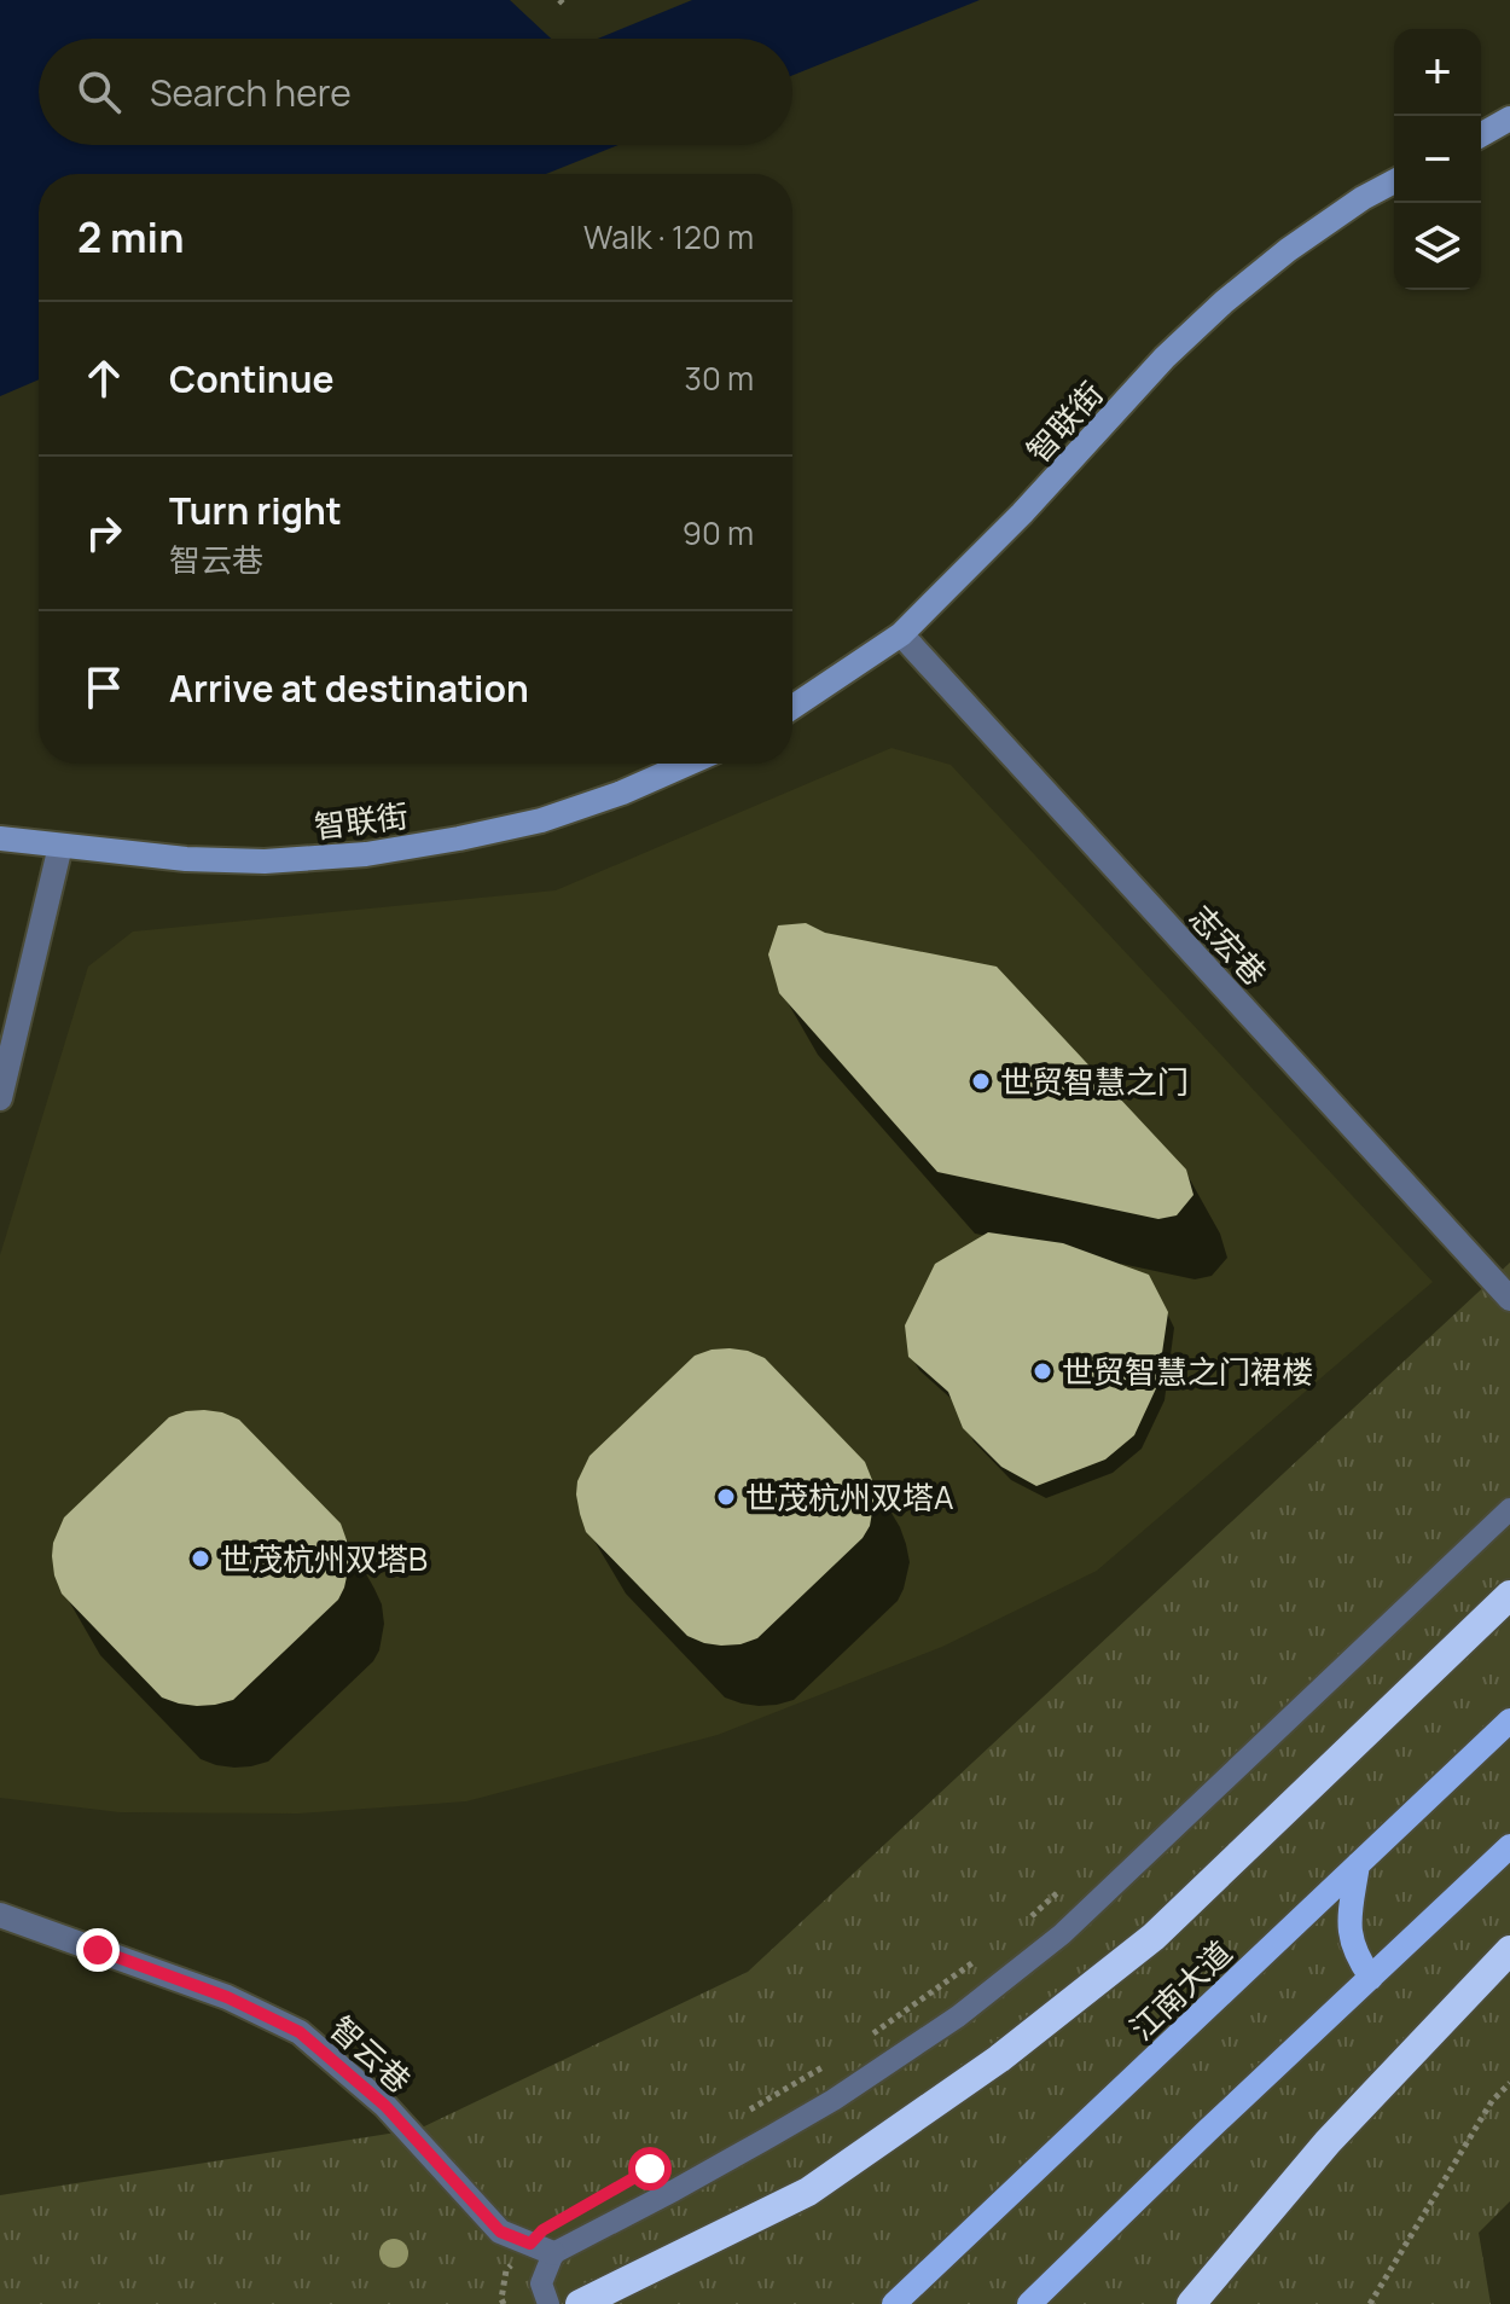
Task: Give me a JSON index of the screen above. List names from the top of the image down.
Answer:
{
  "streets": {
    "main road": ["江南大道"],
    "street": ["智联街", "志宏巷", "智云巷"]
  },
  "crossings": [
    ["智联街", "志宏巷"]
  ],
  "places": [
    "世贸智慧之门",
    "世贸智慧之门裙楼",
    "世茂杭州双塔A",
    "世茂杭州双塔B"
  ],
  "page": {
    "map_buttons": ["+", "−"],
    "search": "Search here",
    "heading": ["2 min", "Walk · 120 m"],
    "list": [
      ["Continue", "30 m"],
      ["Turn right", "智云巷", "90 m"],
      "Arrive at destination"
    ]
  }
}
